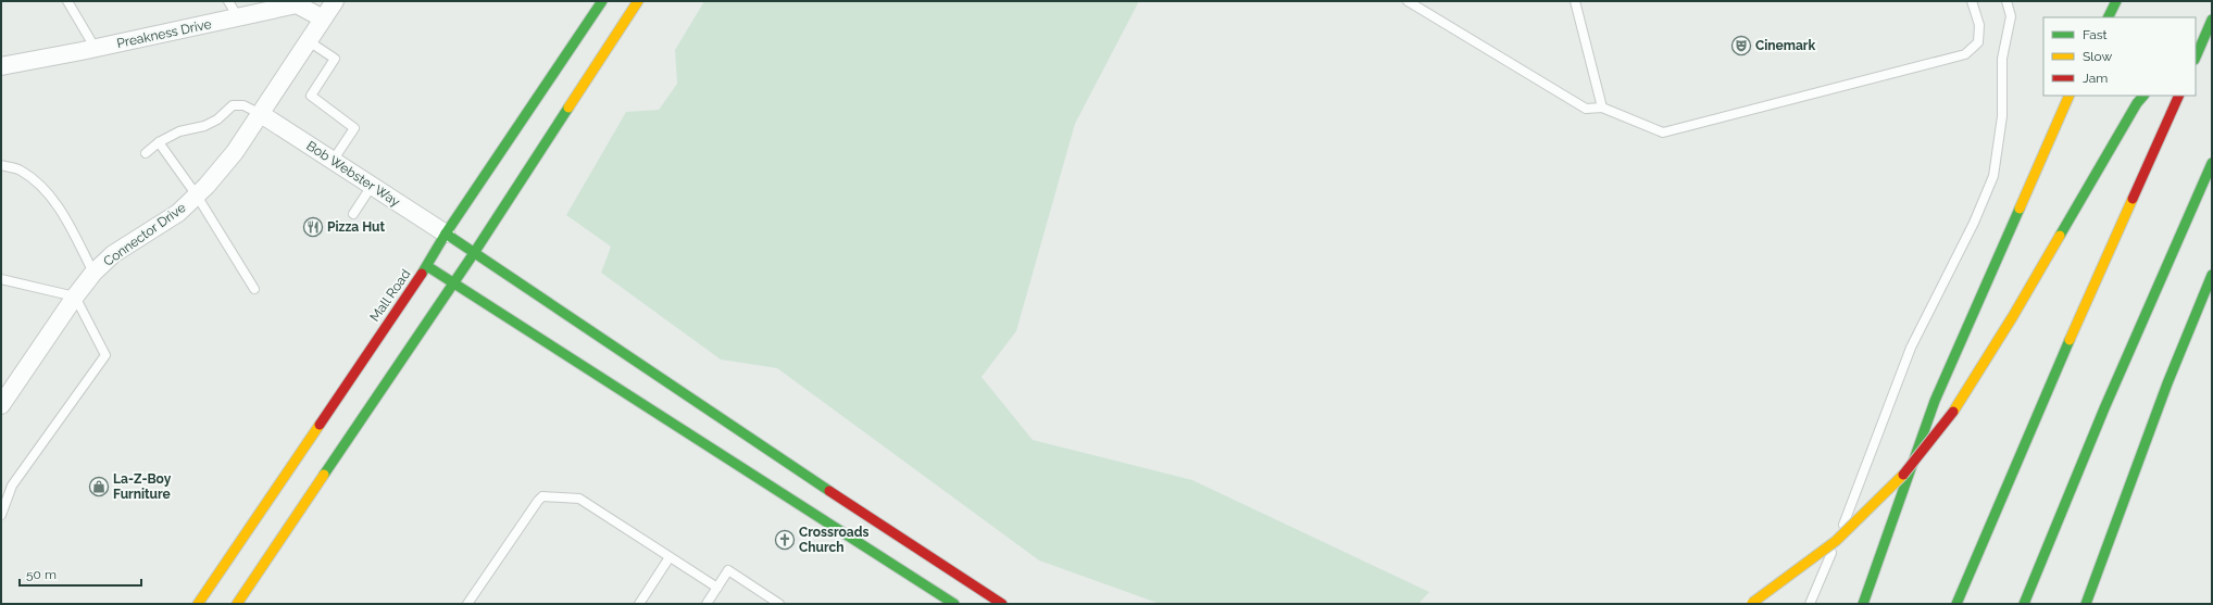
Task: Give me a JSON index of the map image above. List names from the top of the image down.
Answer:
{
  "streets": {
    "main road": ["Mall Road"],
    "street": ["Preakness Drive", "Bob Webster Way", "Connector Drive"]
  },
  "crossings": [
    ["Preakness Drive", "Connector Drive"],
    ["Bob Webster Way", "Connector Drive"],
    ["Bob Webster Way", "Mall Road"]
  ],
  "places": {
    "theatre": ["Cinemark"],
    "restaurant": ["Pizza Hut"],
    "shop": ["La-Z-Boy Furniture"],
    "church": ["Crossroads Church"]
  },
  "legend": ["Fast", "Slow", "Jam"],
  "scale_bar": "50 m"
}
